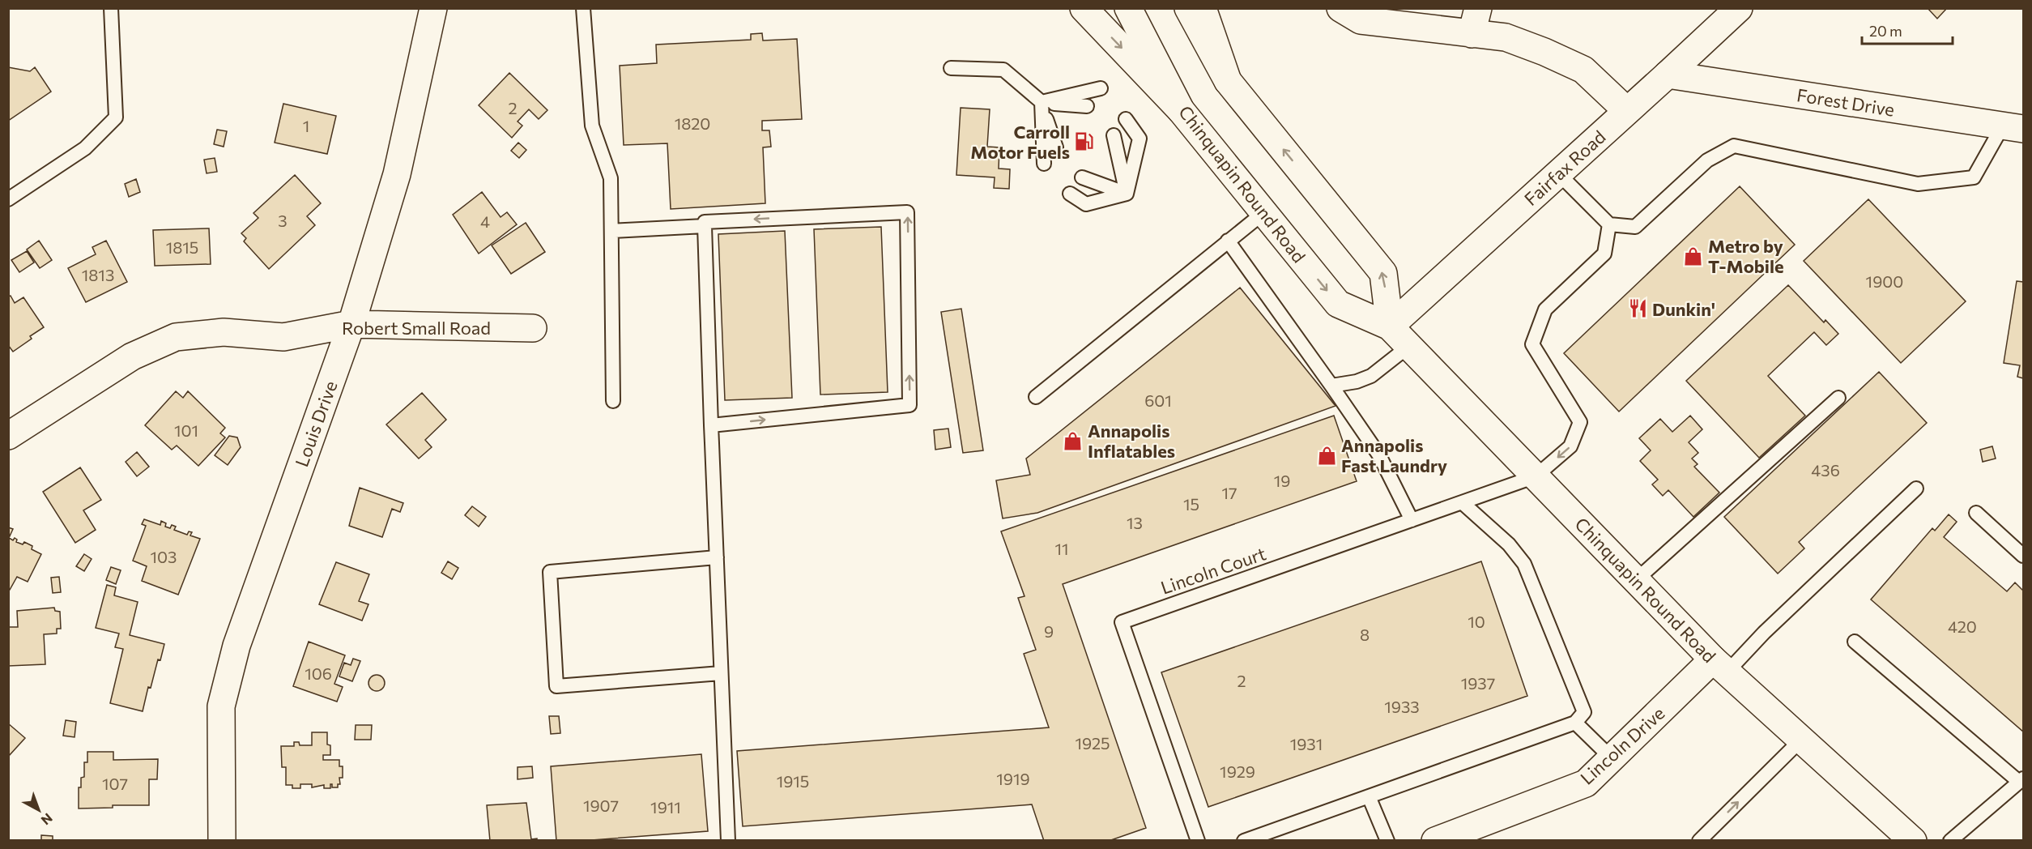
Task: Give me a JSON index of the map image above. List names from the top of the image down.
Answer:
{
  "streets": {
    "street": [
      "Forest Drive",
      "Fairfax Road",
      "Chinquapin Round Road",
      "Robert Small Road",
      "Louis Drive",
      "Lincoln Drive"
    ],
    "lane": ["Lincoln Court"]
  },
  "crossings": [
    ["Forest Drive", "Fairfax Road"],
    ["Fairfax Road", "Chinquapin Round Road"],
    ["Chinquapin Round Road", "Lincoln Court"],
    ["Chinquapin Round Road", "Lincoln Drive"],
    ["Robert Small Road", "Louis Drive"]
  ],
  "places": {
    "fuel station": ["Carroll Motor Fuels"],
    "shop": ["Metro by T-Mobile", "Annapolis Inflatables", "Annapolis Fast Laundry"],
    "restaurant": ["Dunkin'"]
  },
  "house_numbers": [
    "2",
    "1820",
    "1",
    "3",
    "4",
    "1815",
    "1813",
    "1900",
    "601",
    "101",
    "436",
    "19",
    "17",
    "15",
    "13",
    "11",
    "103",
    "10",
    "420",
    "9",
    "8",
    "106",
    "2",
    "1937",
    "1933",
    "1925",
    "1931",
    "1929",
    "1919",
    "1915",
    "107",
    "1907",
    "1911"
  ],
  "scale_bar": "20 m",
  "north": "bottom right"
}
